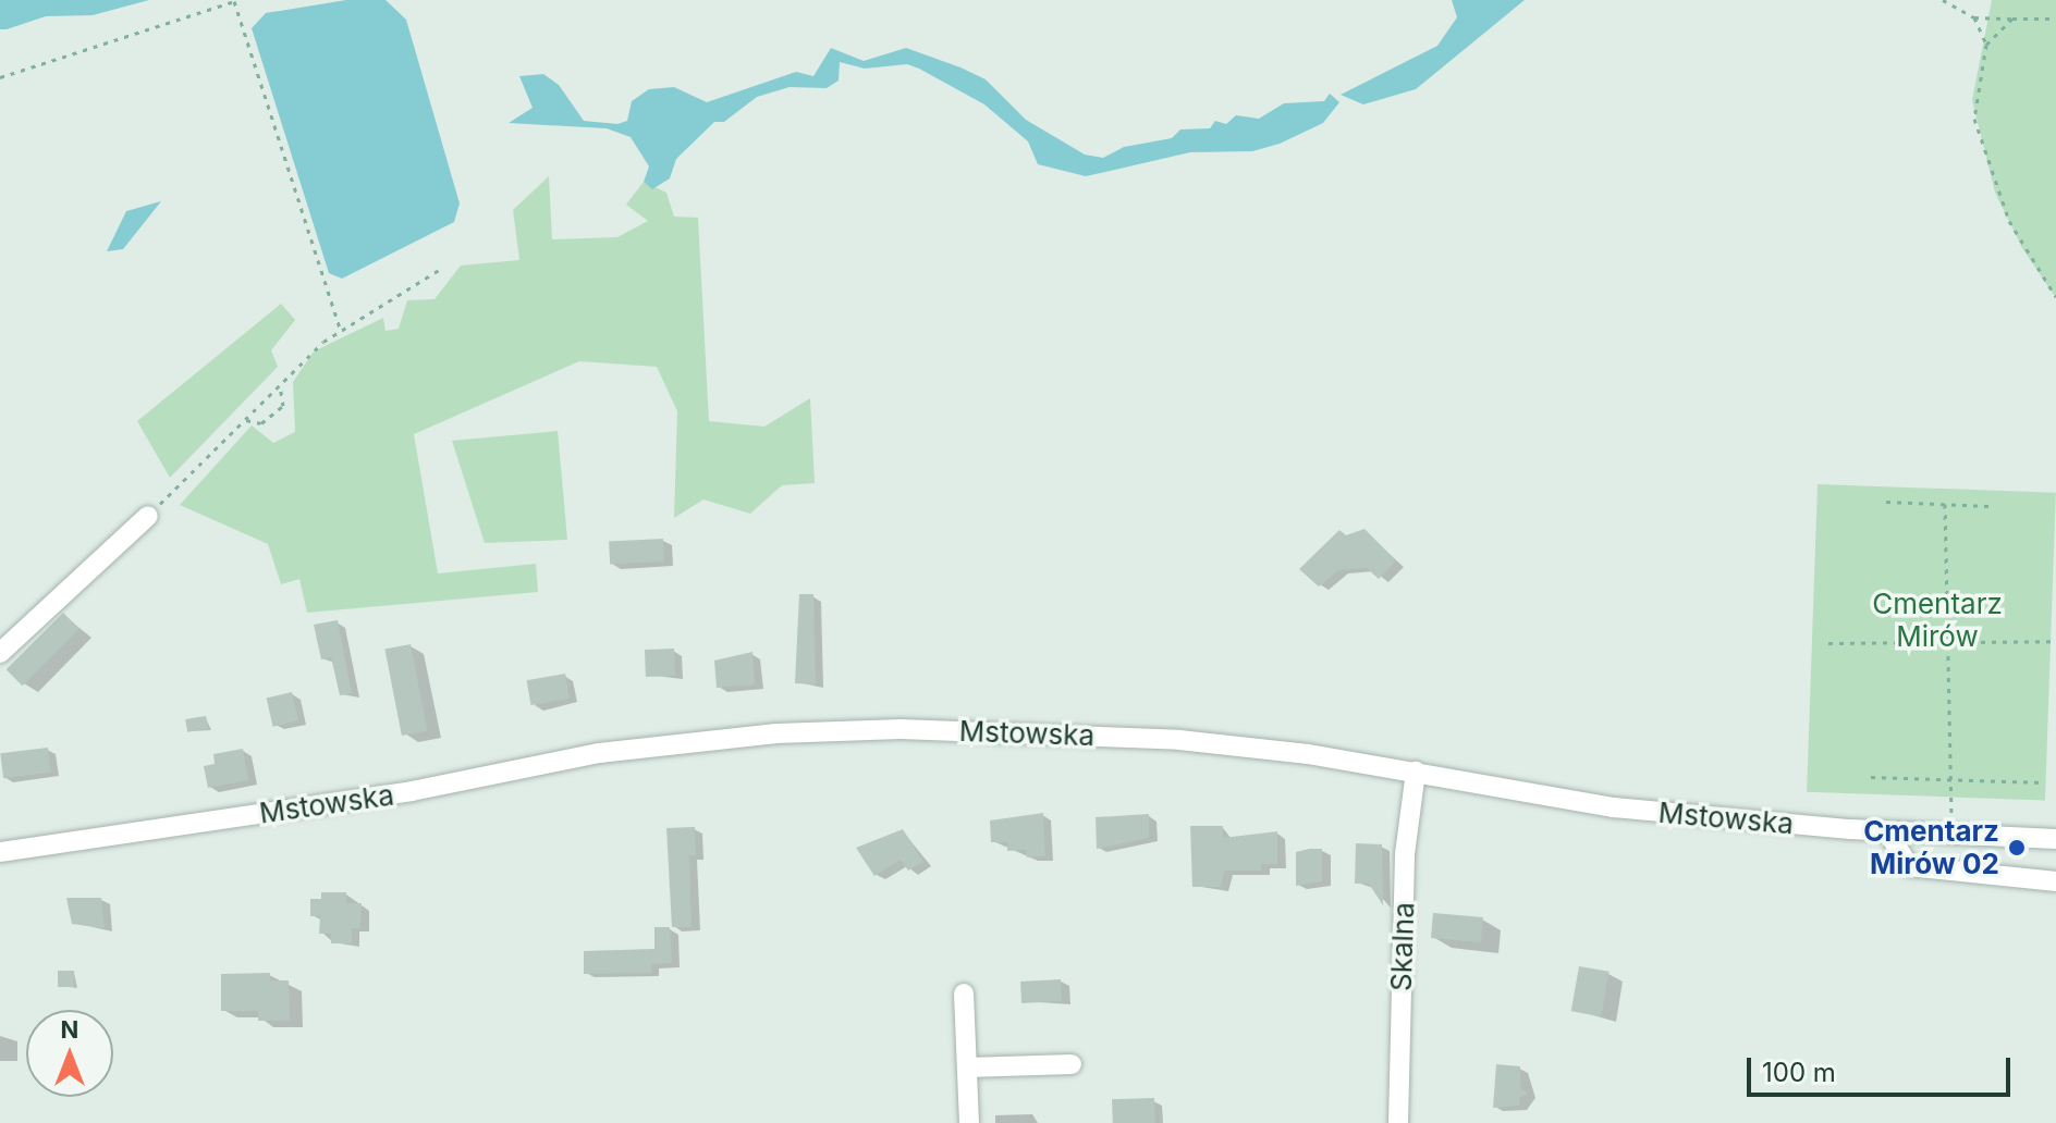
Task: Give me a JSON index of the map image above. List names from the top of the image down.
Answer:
{
  "streets": {
    "street": ["Mstowska", "Skalna"]
  },
  "crossings": [
    ["Mstowska", "Skalna"]
  ],
  "parks": ["Cmentarz Mirów"],
  "places": ["Cmentarz Mirów 02"],
  "scale_bar": "100 m",
  "north": "top"
}
